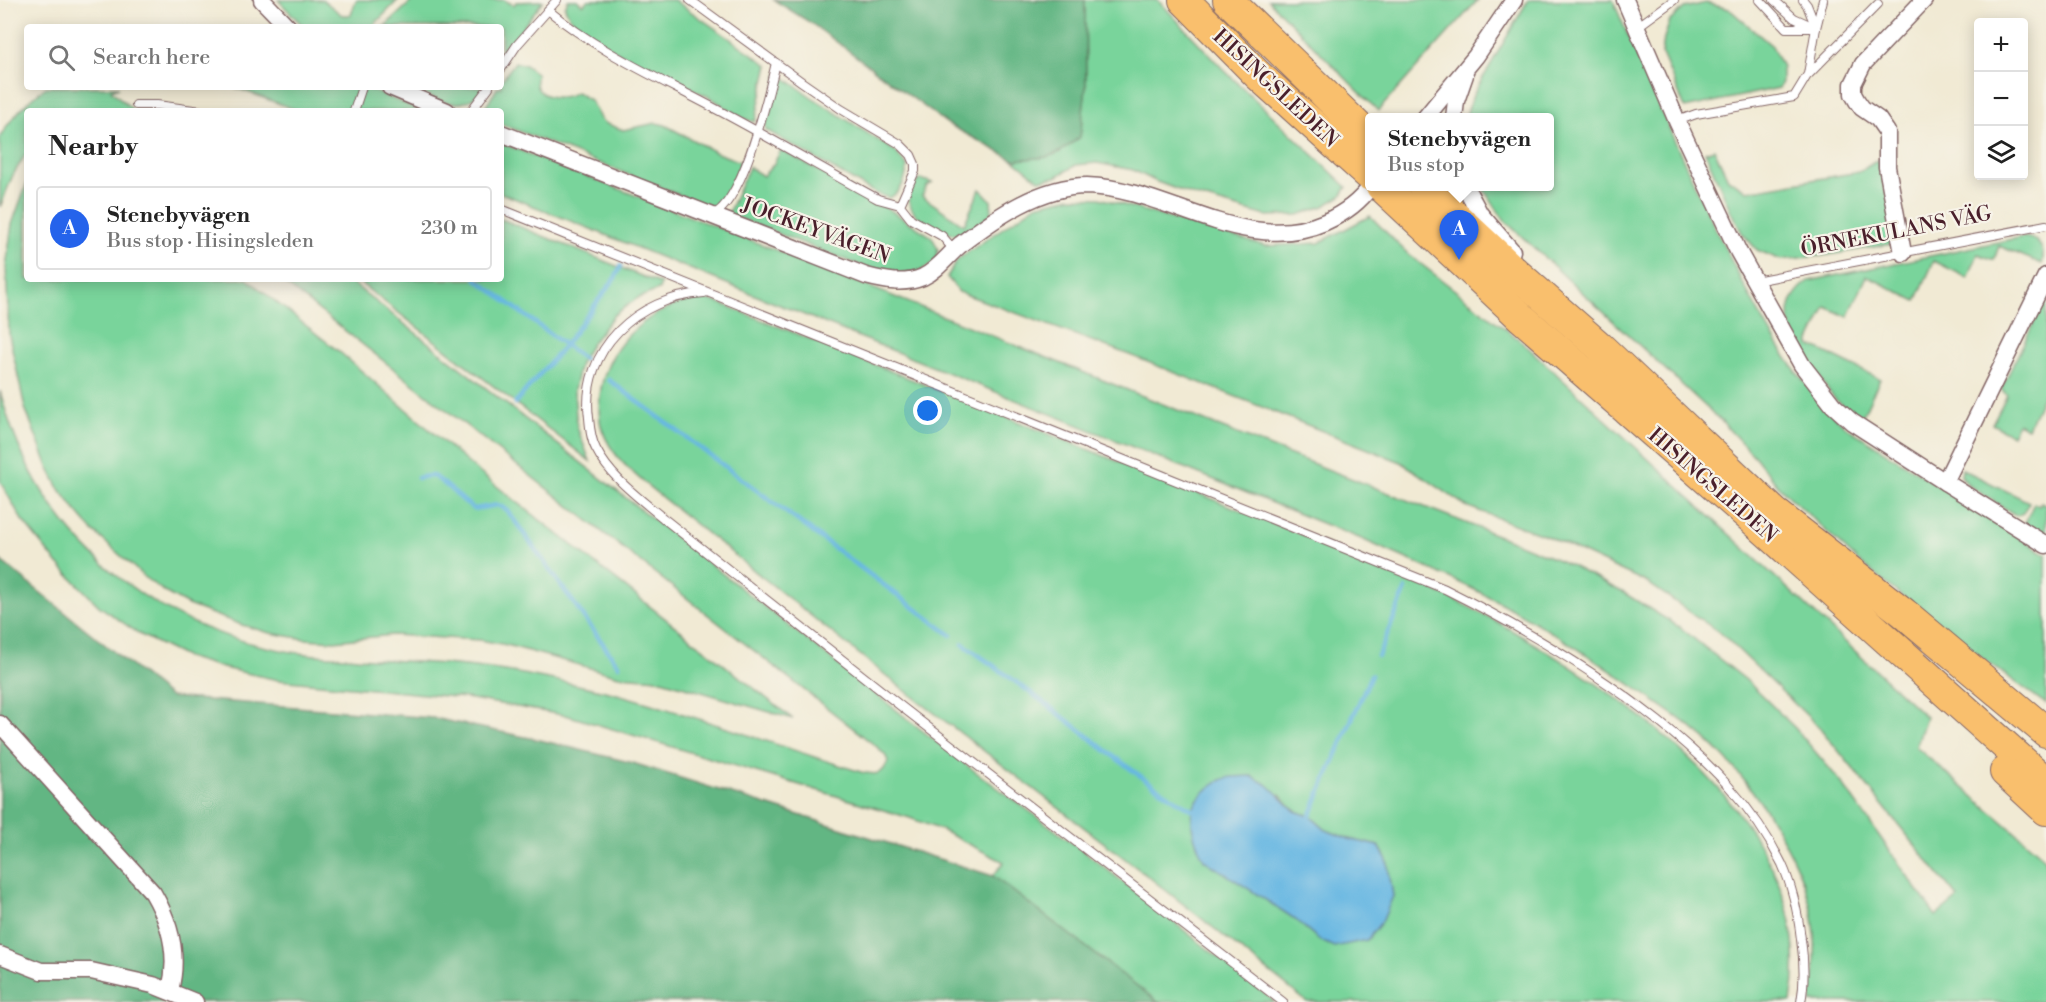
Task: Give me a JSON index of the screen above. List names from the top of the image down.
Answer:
{
  "streets": {
    "highway": ["HISINGSLEDEN"],
    "street": ["JOCKEYVÄGEN"],
    "lane": ["ÖRNEKULANS VÄG"]
  },
  "page": {
    "map_buttons": ["+", "−"],
    "search": "Search here",
    "heading": "Nearby",
    "popup": ["Stenebyvägen", "Bus stop"],
    "list": [
      {
        "mark": "A",
        "name": "Stenebyvägen",
        "note": "Bus stop · Hisingsleden",
        "value": "230 m"
      }
    ],
    "pins": "A"
  }
}
